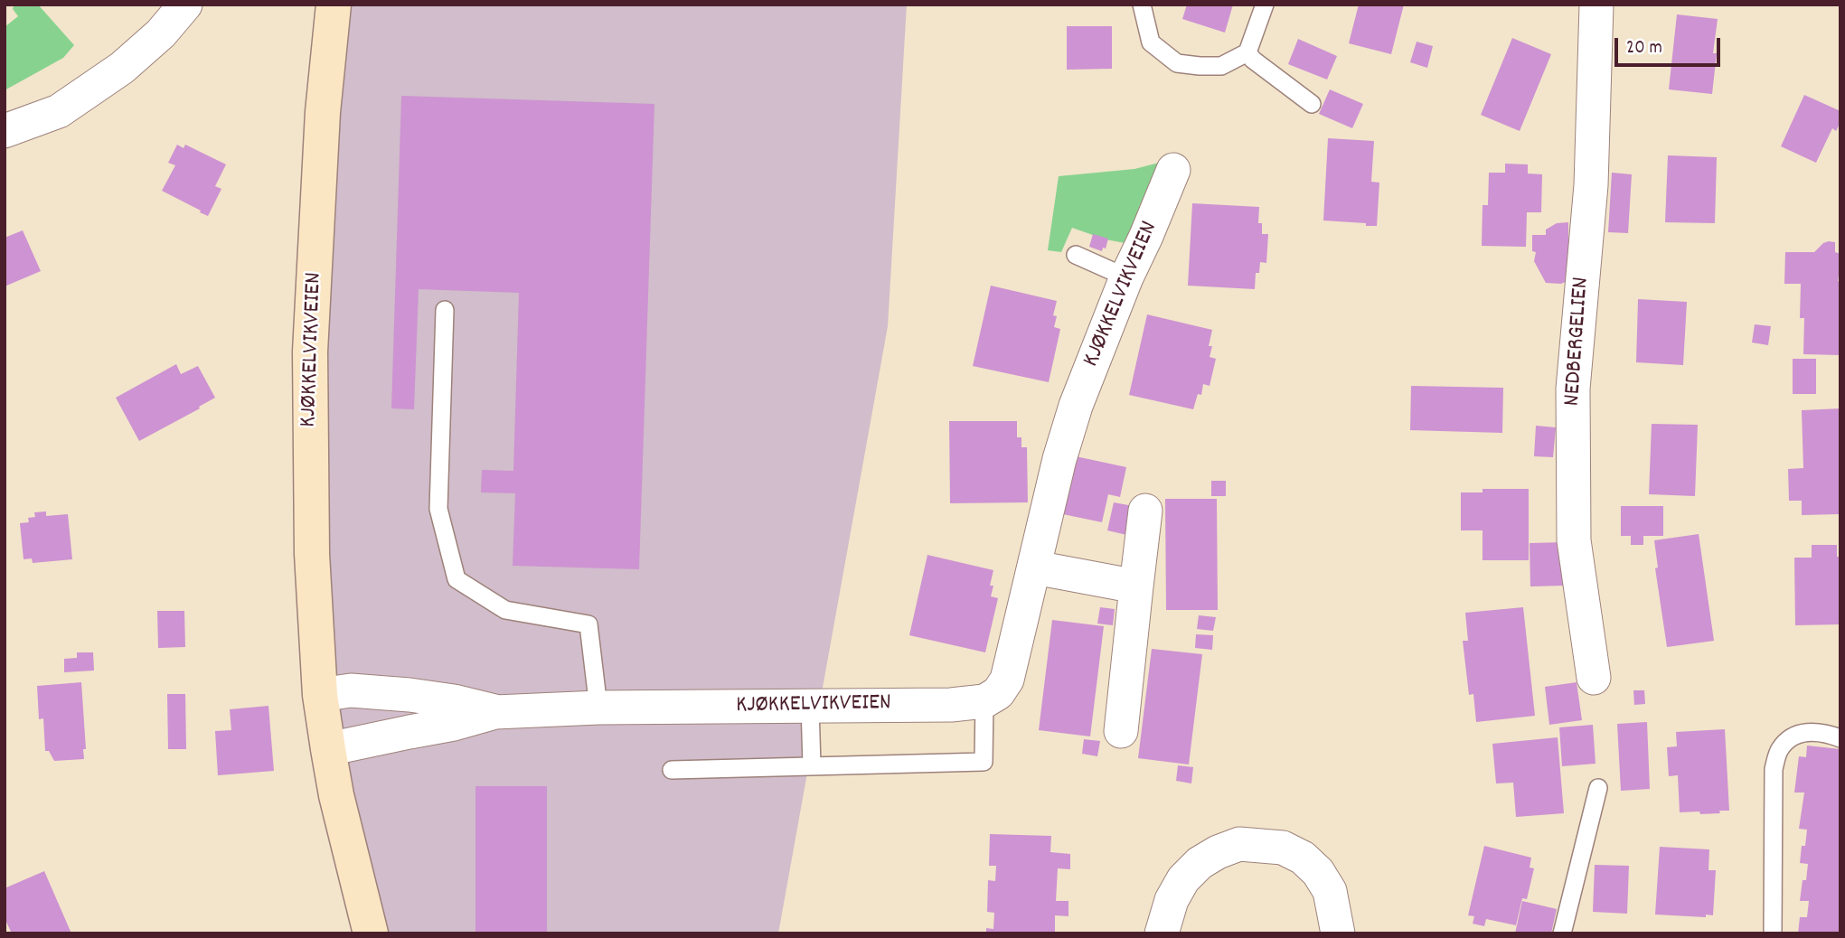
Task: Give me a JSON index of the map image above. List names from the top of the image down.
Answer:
{
  "streets": {
    "main road": ["KJØKKELVIKVEIEN"],
    "street": ["NEDBERGELIEN"]
  },
  "scale_bar": "20 m"
}
